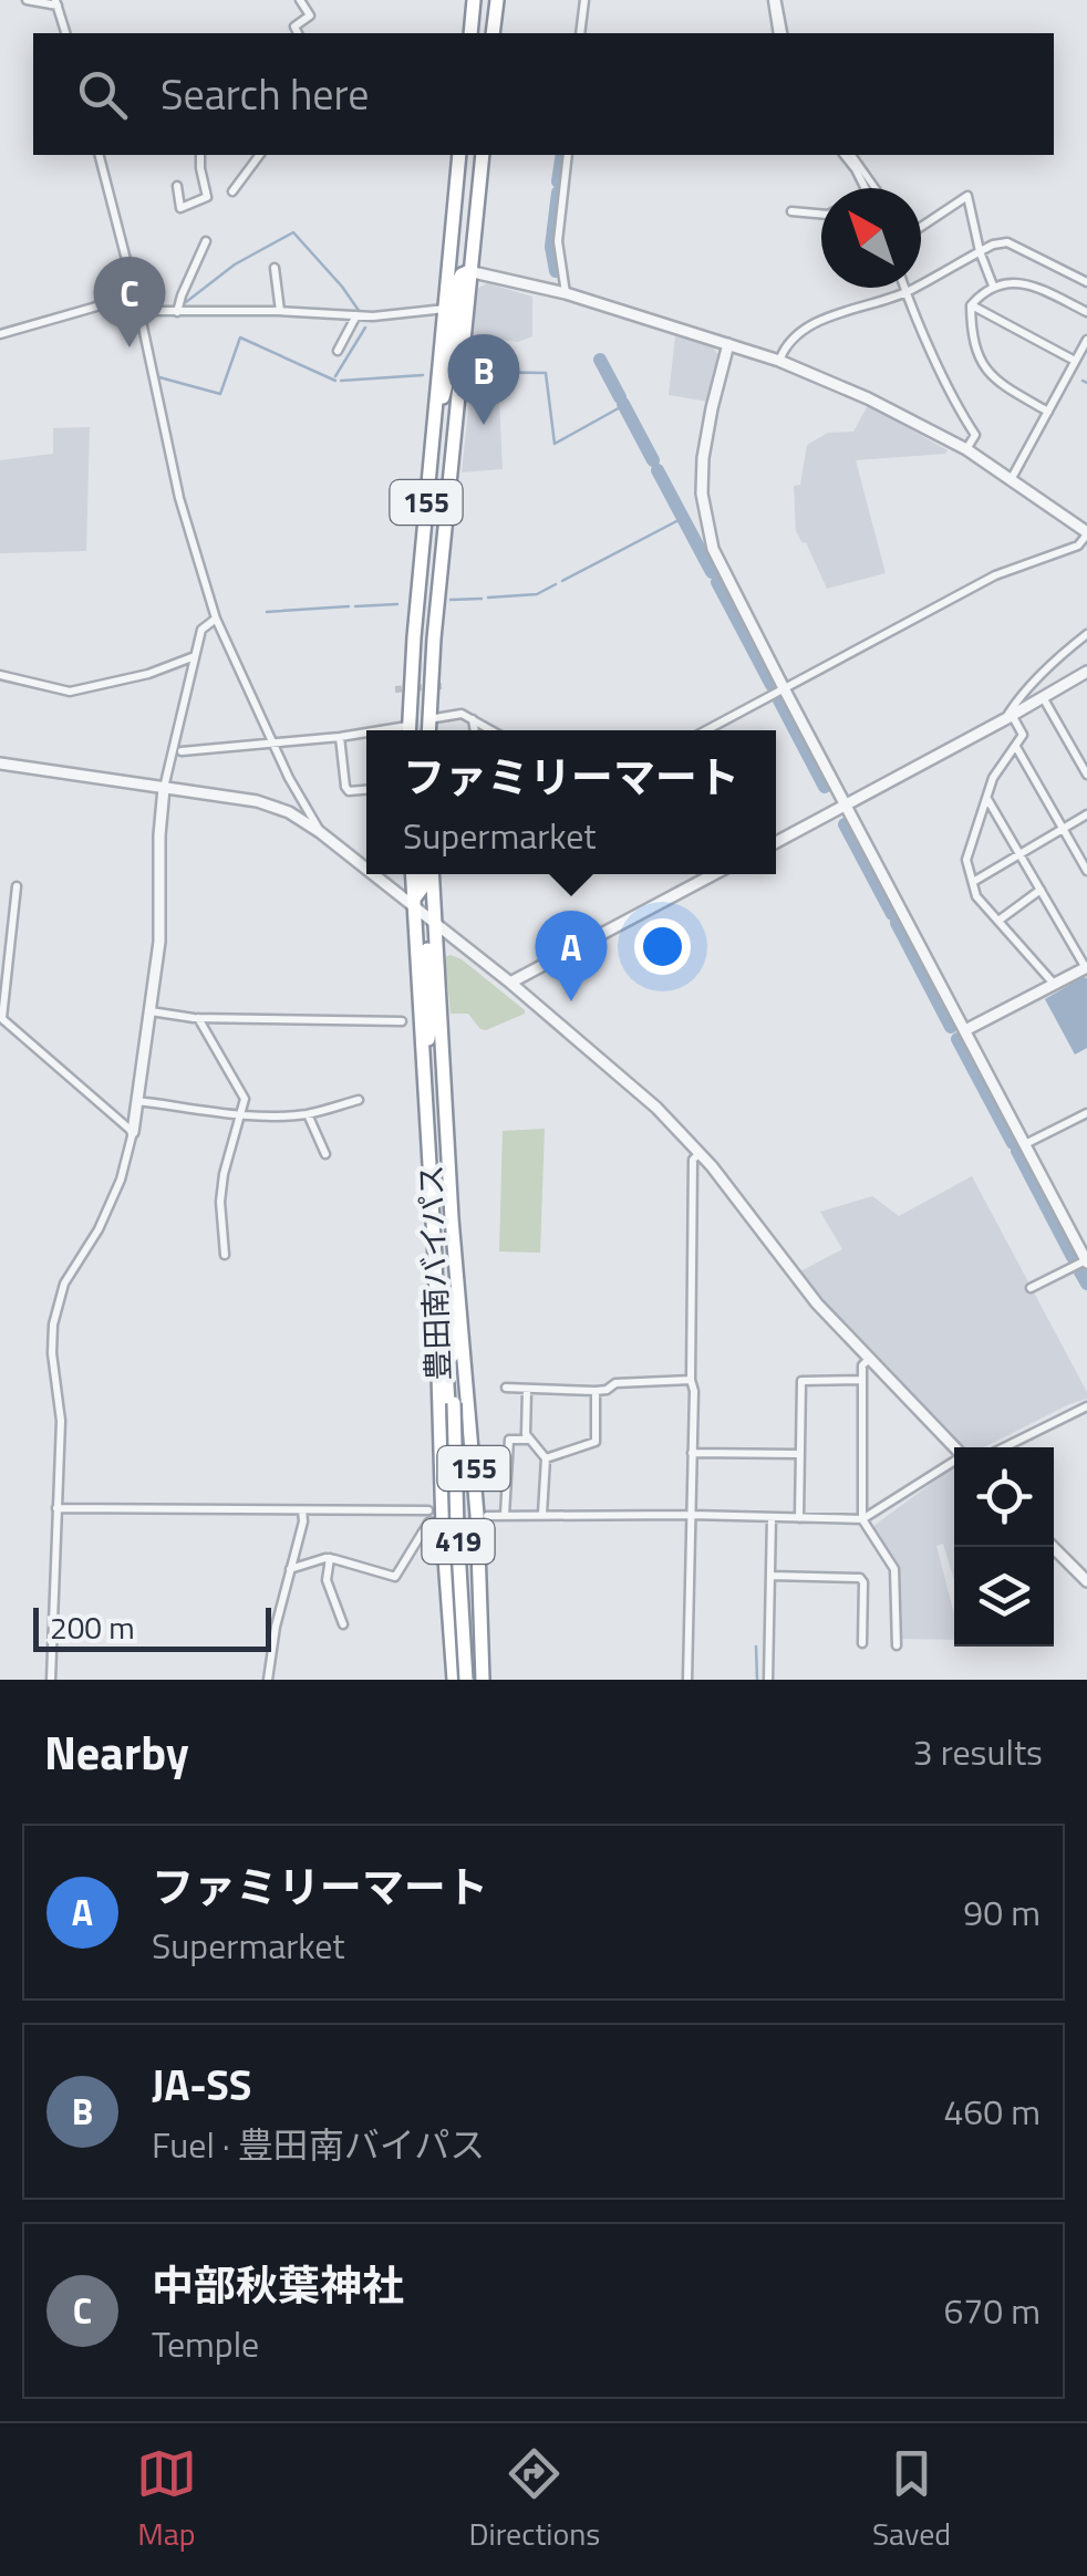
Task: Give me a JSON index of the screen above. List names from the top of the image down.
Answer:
{
  "streets": {
    "highway": ["155", "豊田南バイパス", "419"]
  },
  "crossings": [
    ["豊田南バイパス", "419"]
  ],
  "scale_bar": "200 m",
  "north": "top left",
  "page": {
    "search": "Search here",
    "pins": ["C", "B", "A"],
    "popup": ["ファミリーマート", "Supermarket"],
    "scale": "200 m",
    "heading": ["Nearby", "3 results"],
    "list": [
      {
        "mark": "A",
        "name": "ファミリーマート",
        "note": "Supermarket",
        "value": "90 m"
      },
      {
        "mark": "B",
        "name": "JA-SS",
        "note": "Fuel · 豊田南バイパス",
        "value": "460 m"
      },
      {
        "mark": "C",
        "name": "中部秋葉神社",
        "note": "Temple",
        "value": "670 m"
      }
    ],
    "nav": ["Map", "Directions", "Saved"]
  }
}
